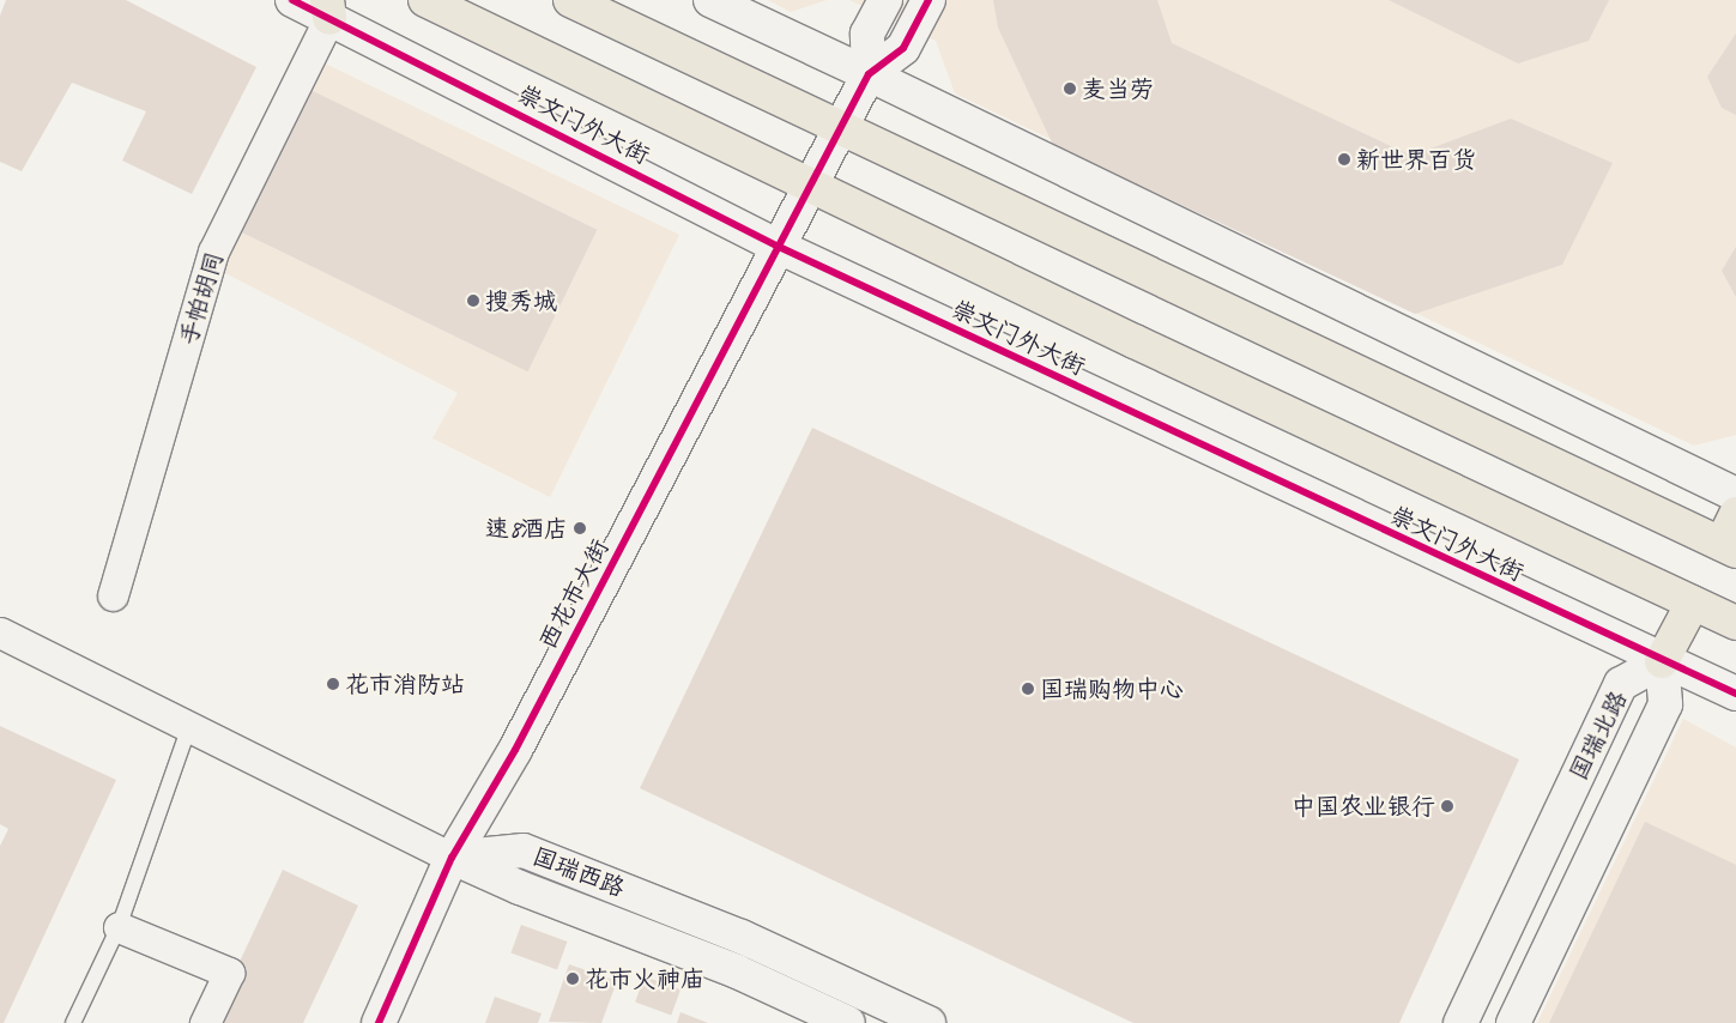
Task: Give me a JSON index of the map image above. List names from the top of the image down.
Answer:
{
  "streets": {
    "main road": ["崇文门外大街"],
    "street": [
      "手帕胡同",
      "西花市大街",
      "国瑞北路",
      "国瑞西路"
    ]
  },
  "crossings": [
    ["崇文门外大街", "手帕胡同"],
    ["崇文门外大街", "西花市大街"],
    ["崇文门外大街", "国瑞北路"],
    ["西花市大街", "国瑞西路"]
  ],
  "places": [
    "麦当劳",
    "新世界百货",
    "搜秀城",
    "速8酒店",
    "花市消防站",
    "国瑞购物中心",
    "中国农业银行",
    "花市火神庙"
  ]
}
